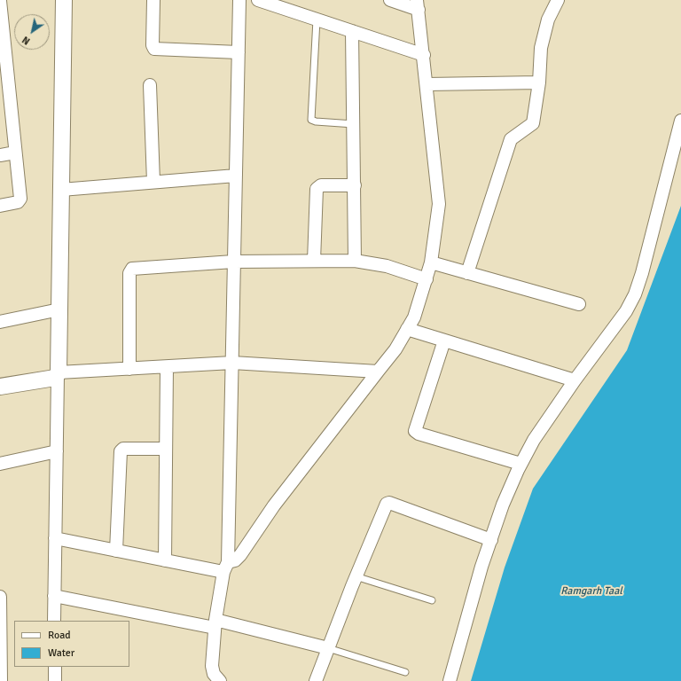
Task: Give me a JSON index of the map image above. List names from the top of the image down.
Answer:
{
  "water": ["Ramgarh Taal"],
  "legend": ["Road", "Water"],
  "north": "bottom left"
}
